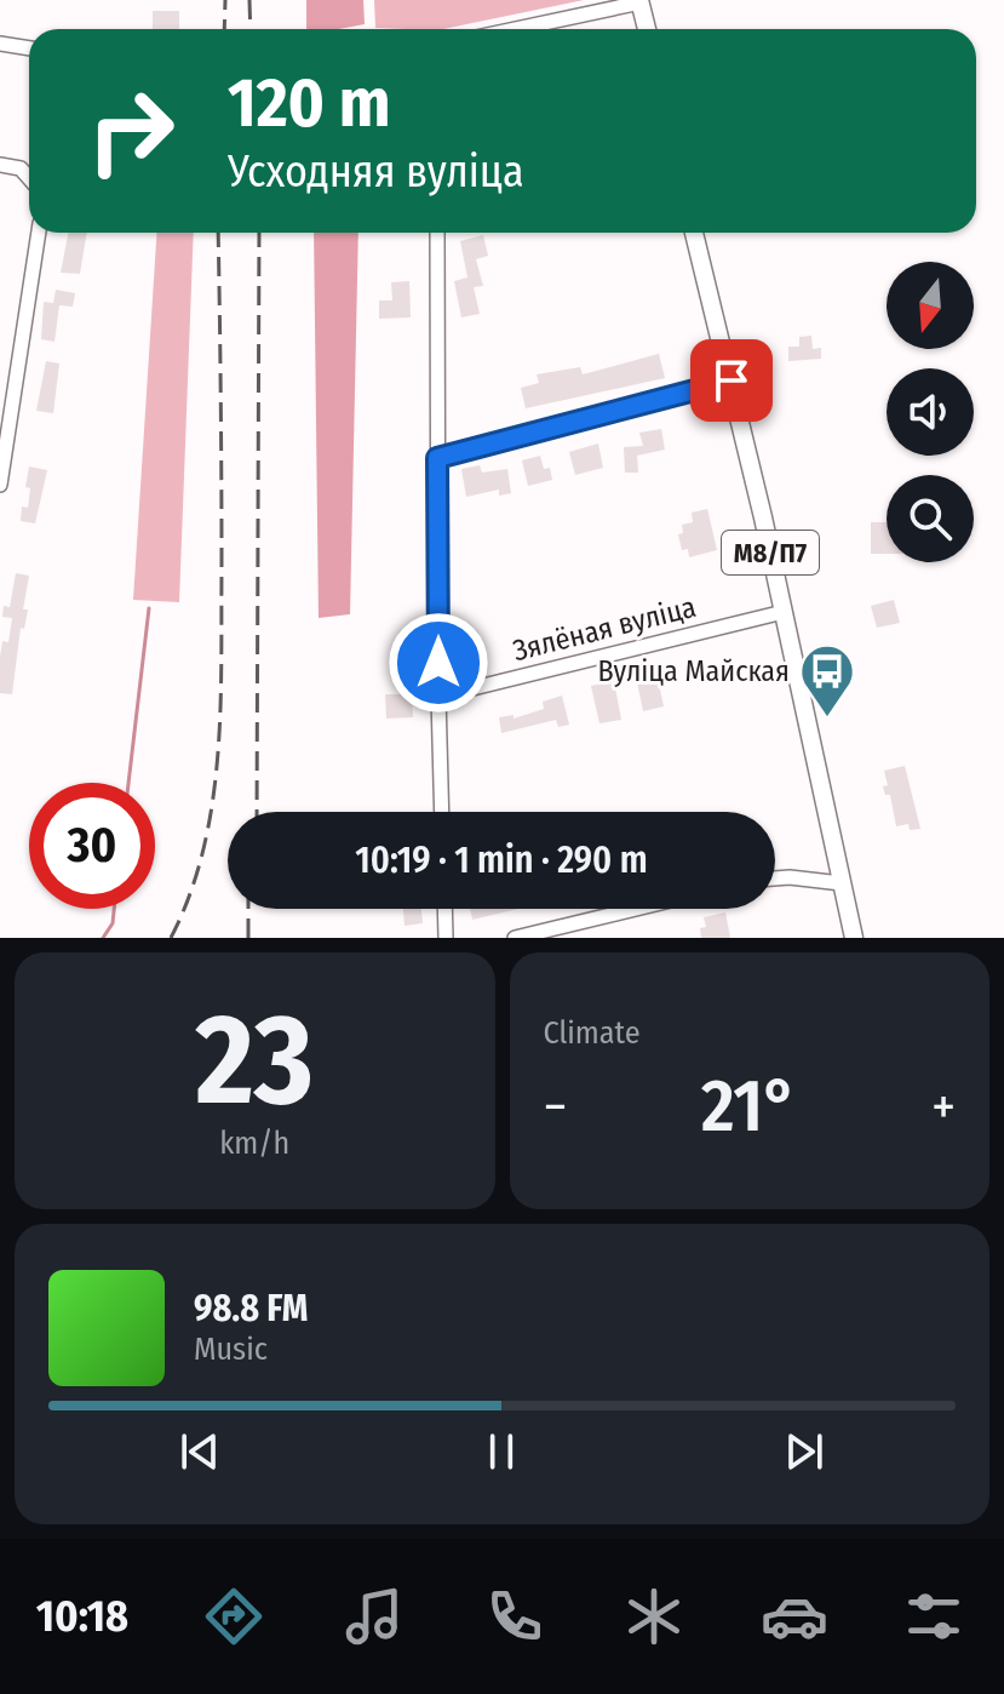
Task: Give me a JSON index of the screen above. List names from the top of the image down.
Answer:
{
  "streets": {
    "main road": ["М8/П7"],
    "street": ["Зялёная вуліца"]
  },
  "crossings": [
    ["М8/П7", "Зялёная вуліца"]
  ],
  "places": {
    "bus stop": ["Вуліца Майская"]
  },
  "north": "bottom",
  "page": {
    "turn": ["120 m", "Усходняя вуліца"],
    "limit": "30",
    "trip": "10:19 · 1 min · 290 m",
    "tile": [
      ["23", "km/h"],
      "Climate"
    ],
    "heat": ["−", "21°", "+"],
    "song": ["98.8 FM", "Music"],
    "tabs": "10:18"
  }
}
